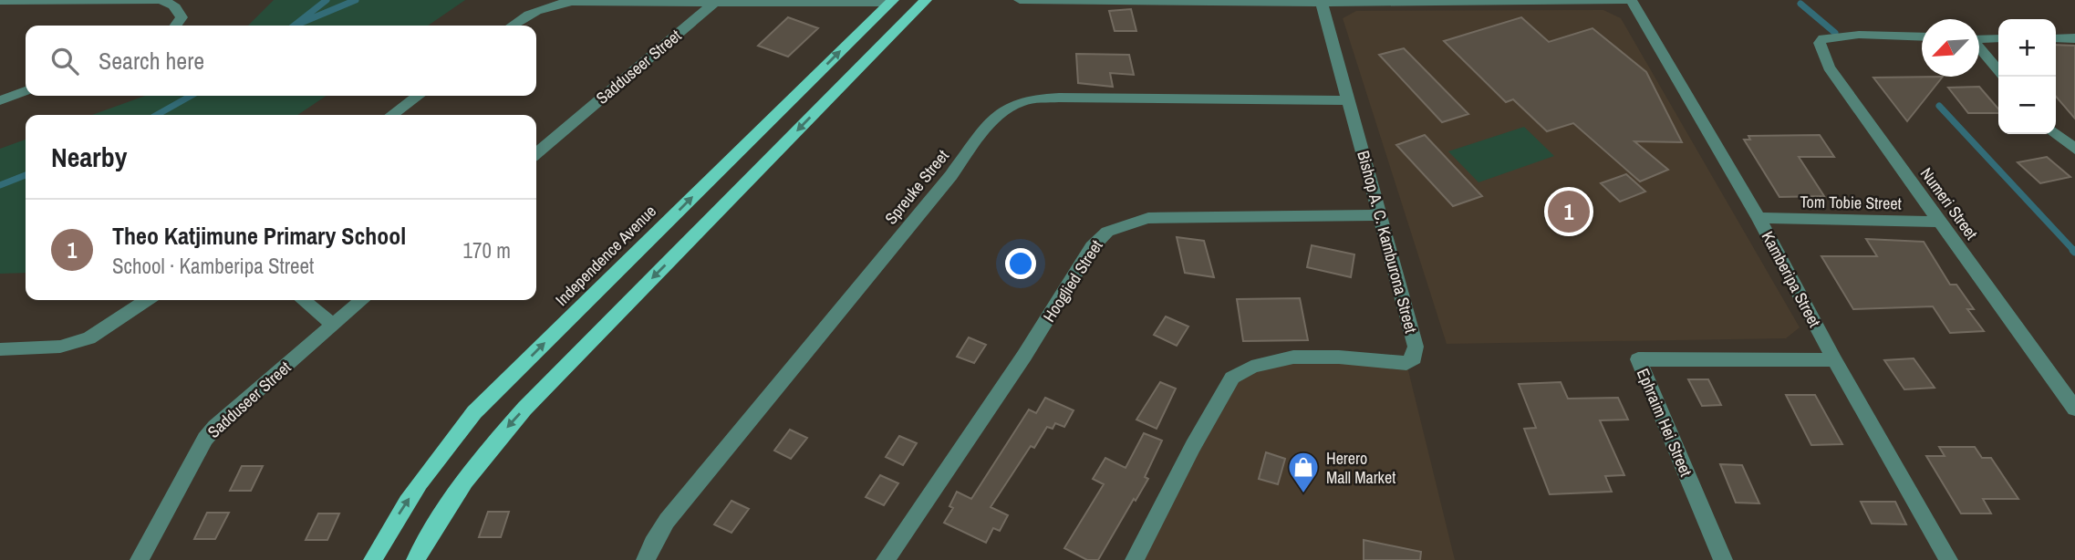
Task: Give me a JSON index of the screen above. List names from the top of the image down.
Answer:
{
  "streets": {
    "main road": ["Independence Avenue"],
    "street": [
      "Sadduseer Street",
      "Spreuke Street",
      "Tom Tobie Street",
      "Numeri Street",
      "Bishop A. C. Kamburona Street",
      "Kamberipa Street",
      "Hooglied Street",
      "Ephraim Hei Street"
    ]
  },
  "crossings": [
    ["Spreuke Street", "Bishop A. C. Kamburona Street"],
    ["Tom Tobie Street", "Numeri Street"],
    ["Tom Tobie Street", "Kamberipa Street"],
    ["Bishop A. C. Kamburona Street", "Hooglied Street"],
    ["Kamberipa Street", "Ephraim Hei Street"]
  ],
  "places": {
    "shop": ["Herero Mall Market"]
  },
  "north": "bottom left",
  "page": {
    "map_buttons": ["+", "−"],
    "search": "Search here",
    "heading": "Nearby",
    "pins": "1",
    "list": [
      {
        "mark": "1",
        "name": "Theo Katjimune Primary School",
        "note": "School · Kamberipa Street",
        "value": "170 m"
      }
    ]
  }
}
